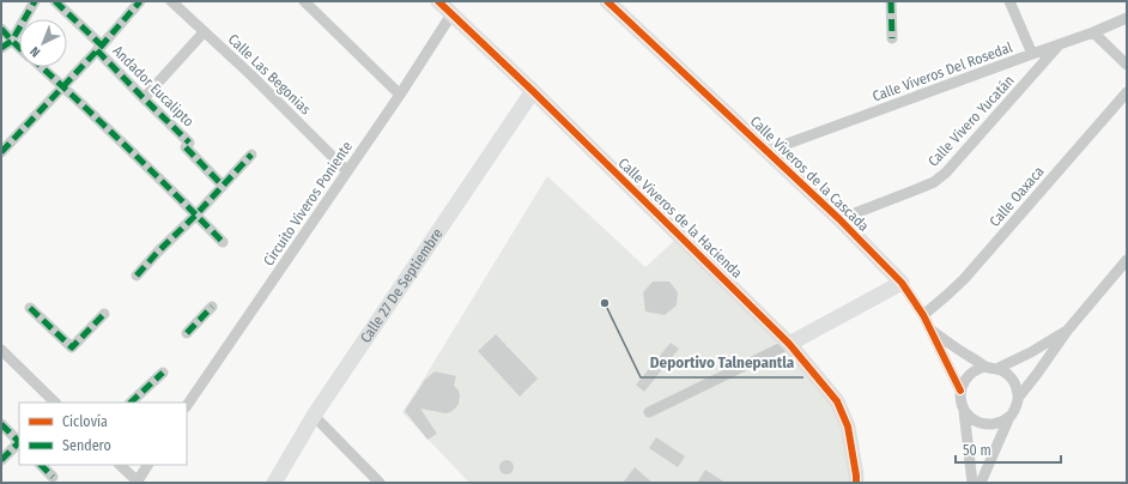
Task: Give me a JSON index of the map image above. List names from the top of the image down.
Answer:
{
  "streets": {
    "street": [
      "Calle Viveros Del Rosedal",
      "Calle Las Begonias",
      "Andador Eucalipto",
      "Calle Vivero Yucatán",
      "Calle Viveros de la Cascada",
      "Calle Oaxaca",
      "Circuito Viveros Poniente",
      "Calle Viveros de la Hacienda",
      "Calle 27 De Septiembre"
    ]
  },
  "crossings": [
    ["Calle Viveros Del Rosedal", "Calle Vivero Yucatán"],
    ["Calle Viveros Del Rosedal", "Calle Viveros de la Cascada"],
    ["Calle Las Begonias", "Circuito Viveros Poniente"],
    ["Calle Vivero Yucatán", "Calle Viveros de la Cascada"],
    ["Calle Viveros de la Cascada", "Calle Oaxaca"],
    ["Circuito Viveros Poniente", "Calle Viveros de la Hacienda"],
    ["Calle Viveros de la Hacienda", "Calle 27 De Septiembre"]
  ],
  "places": ["Deportivo Talnepantla"],
  "legend": ["Ciclovía", "Sendero"],
  "scale_bar": "50 m",
  "north": "bottom left"
}
